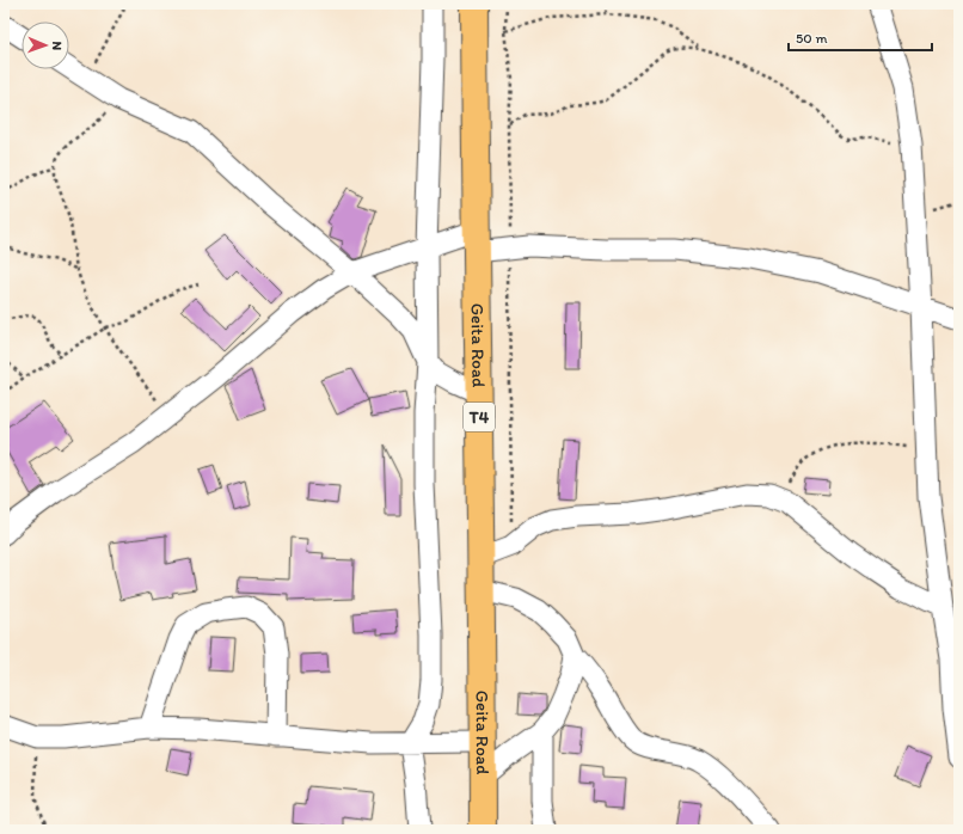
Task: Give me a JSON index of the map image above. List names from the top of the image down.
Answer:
{
  "streets": {
    "highway": ["Geita Road", "T4"]
  },
  "scale_bar": "50 m",
  "north": "right"
}
